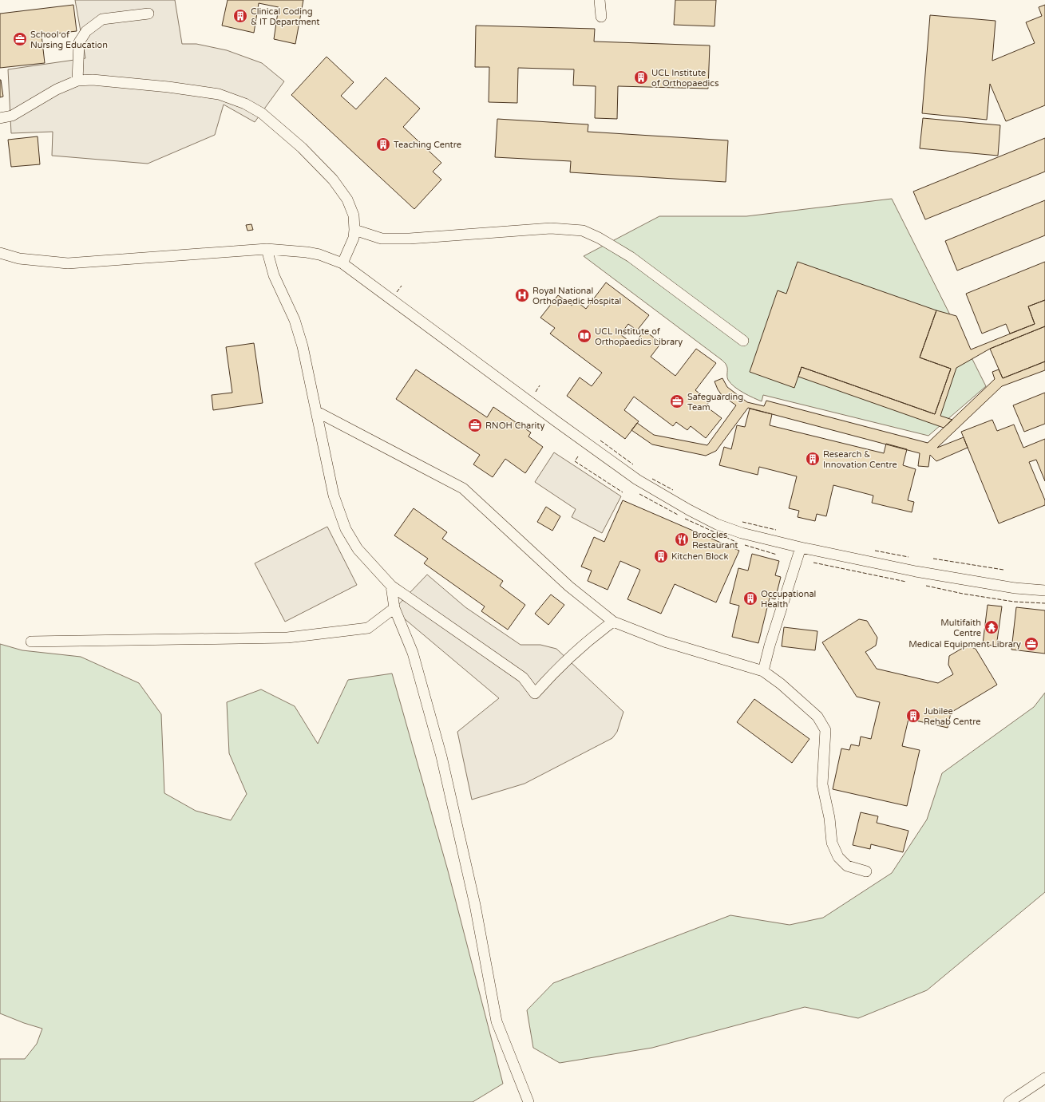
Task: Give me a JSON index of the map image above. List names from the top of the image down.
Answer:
{
  "places": {
    "building": [
      "Clinical Coding & IT Department",
      "UCL Institute of Orthopaedics",
      "Teaching Centre",
      "Research & Innovation Centre",
      "Kitchen Block",
      "Occupational Health",
      "Jubilee Rehab Centre"
    ],
    "office": [
      "School of Nursing Education",
      "Safeguarding Team",
      "RNOH Charity",
      "Medical Equipment Library"
    ],
    "hospital": ["Royal National Orthopaedic Hospital"],
    "library": ["UCL Institute of Orthopaedics Library"],
    "restaurant": ["Broccles Restaurant"],
    "temple": ["Multifaith Centre"]
  }
}
